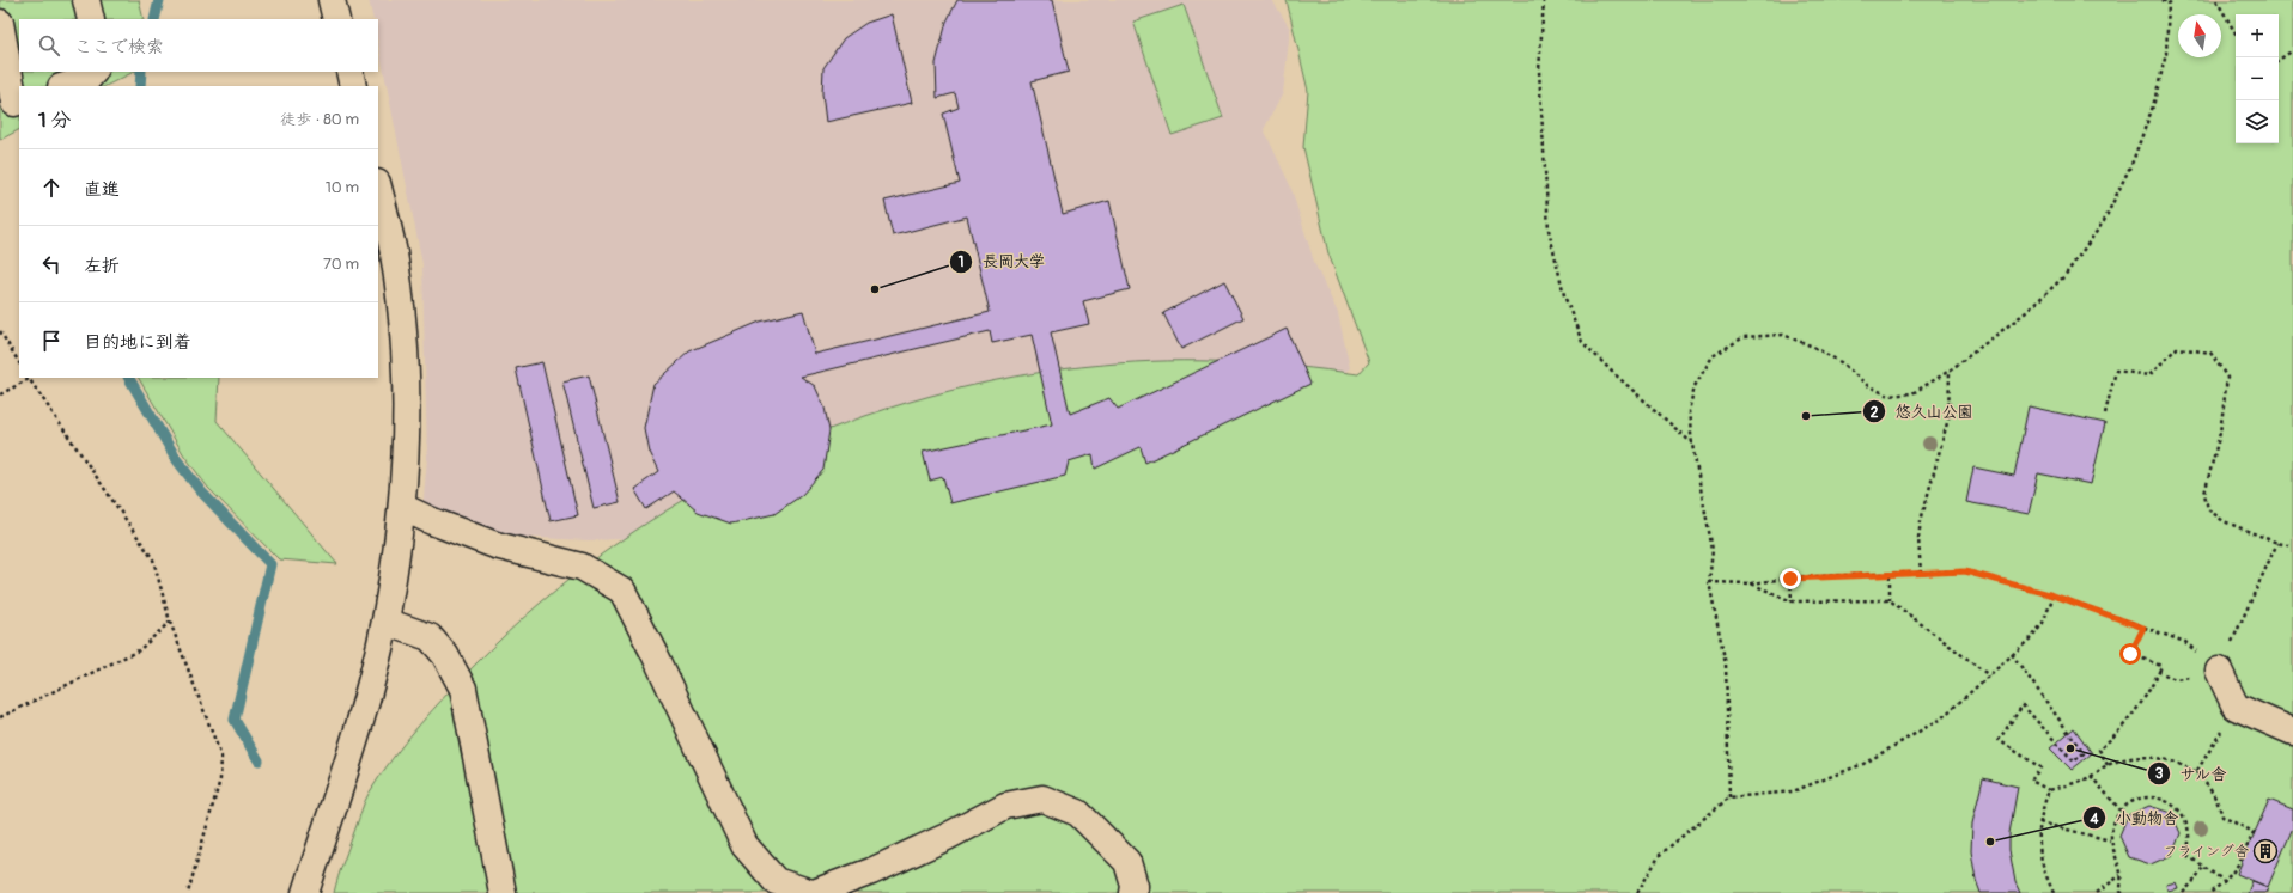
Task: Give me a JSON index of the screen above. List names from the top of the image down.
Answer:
{
  "places": {
    "other": [
      "長岡大学",
      "悠久山公園",
      "サル舎",
      "小動物舎"
    ],
    "building": ["フライング舎"]
  },
  "north": "top",
  "page": {
    "map_buttons": ["+", "−"],
    "search": "ここで検索",
    "heading": ["1 分", "徒歩 · 80 m"],
    "list": [
      ["直進", "10 m"],
      ["左折", "70 m"],
      "目的地に到着"
    ]
  }
}
